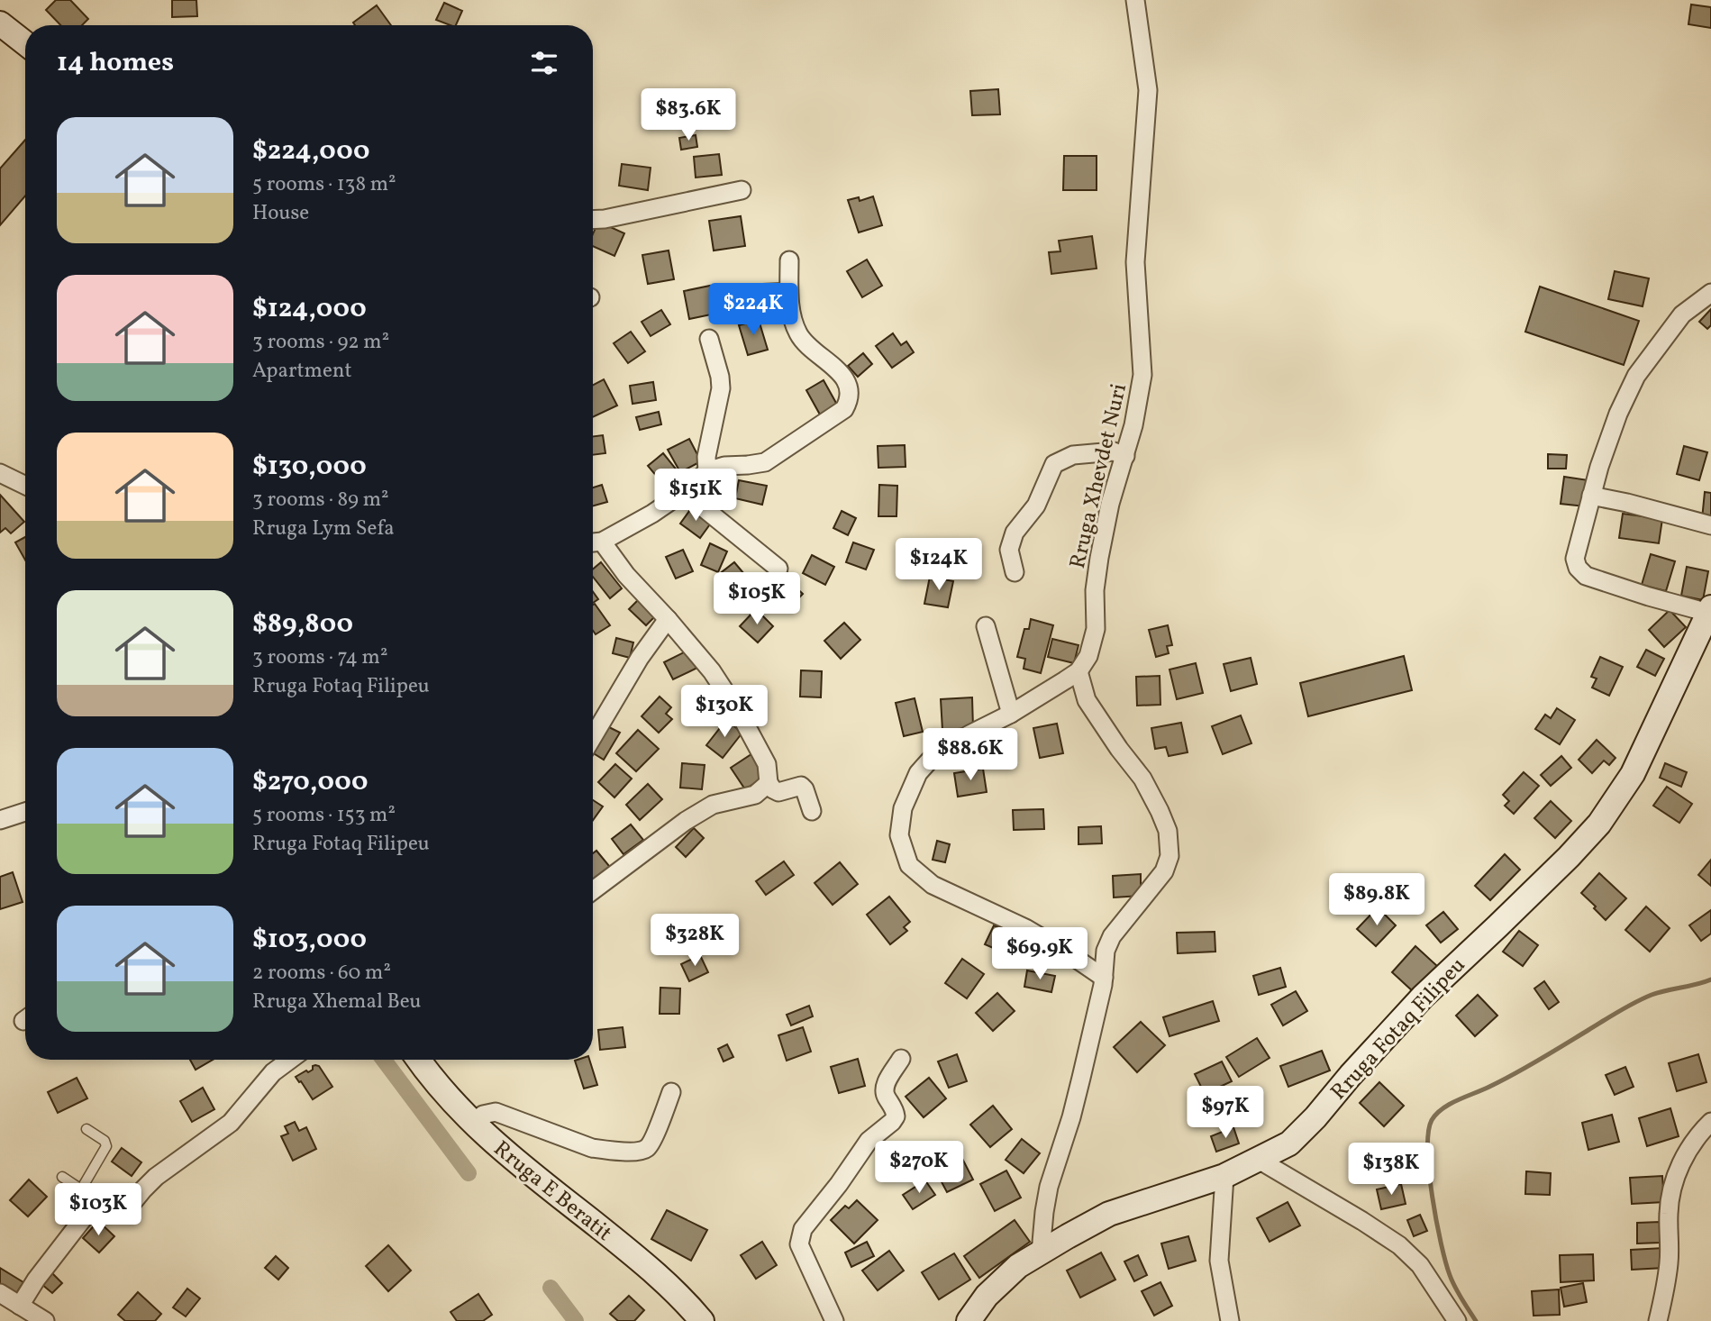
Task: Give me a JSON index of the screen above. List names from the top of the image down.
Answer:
{
  "streets": {
    "main road": ["Rruga Fotaq Filipeu", "Rruga E Beratit"],
    "street": ["Rruga Xhevdet Nuri"]
  },
  "page": {
    "heading": "14 homes",
    "price": [
      "$83.6K",
      "$224K",
      "$151K",
      "$124K",
      "$105K",
      "$130K",
      "$88.6K",
      "$89.8K",
      "$328K",
      "$69.9K",
      "$97K",
      "$270K",
      "$138K",
      "$103K"
    ],
    "list": [
      {
        "name": "$224,000",
        "note": "5 rooms · 138 m² · House"
      },
      {
        "name": "$124,000",
        "note": "3 rooms · 92 m² · Apartment"
      },
      {
        "name": "$130,000",
        "note": "3 rooms · 89 m² · Rruga Lym Sefa"
      },
      {
        "name": "$89,800",
        "note": "3 rooms · 74 m² · Rruga Fotaq Filipeu"
      },
      {
        "name": "$270,000",
        "note": "5 rooms · 153 m² · Rruga Fotaq Filipeu"
      },
      {
        "name": "$103,000",
        "note": "2 rooms · 60 m² · Rruga Xhemal Beu"
      }
    ]
  }
}
